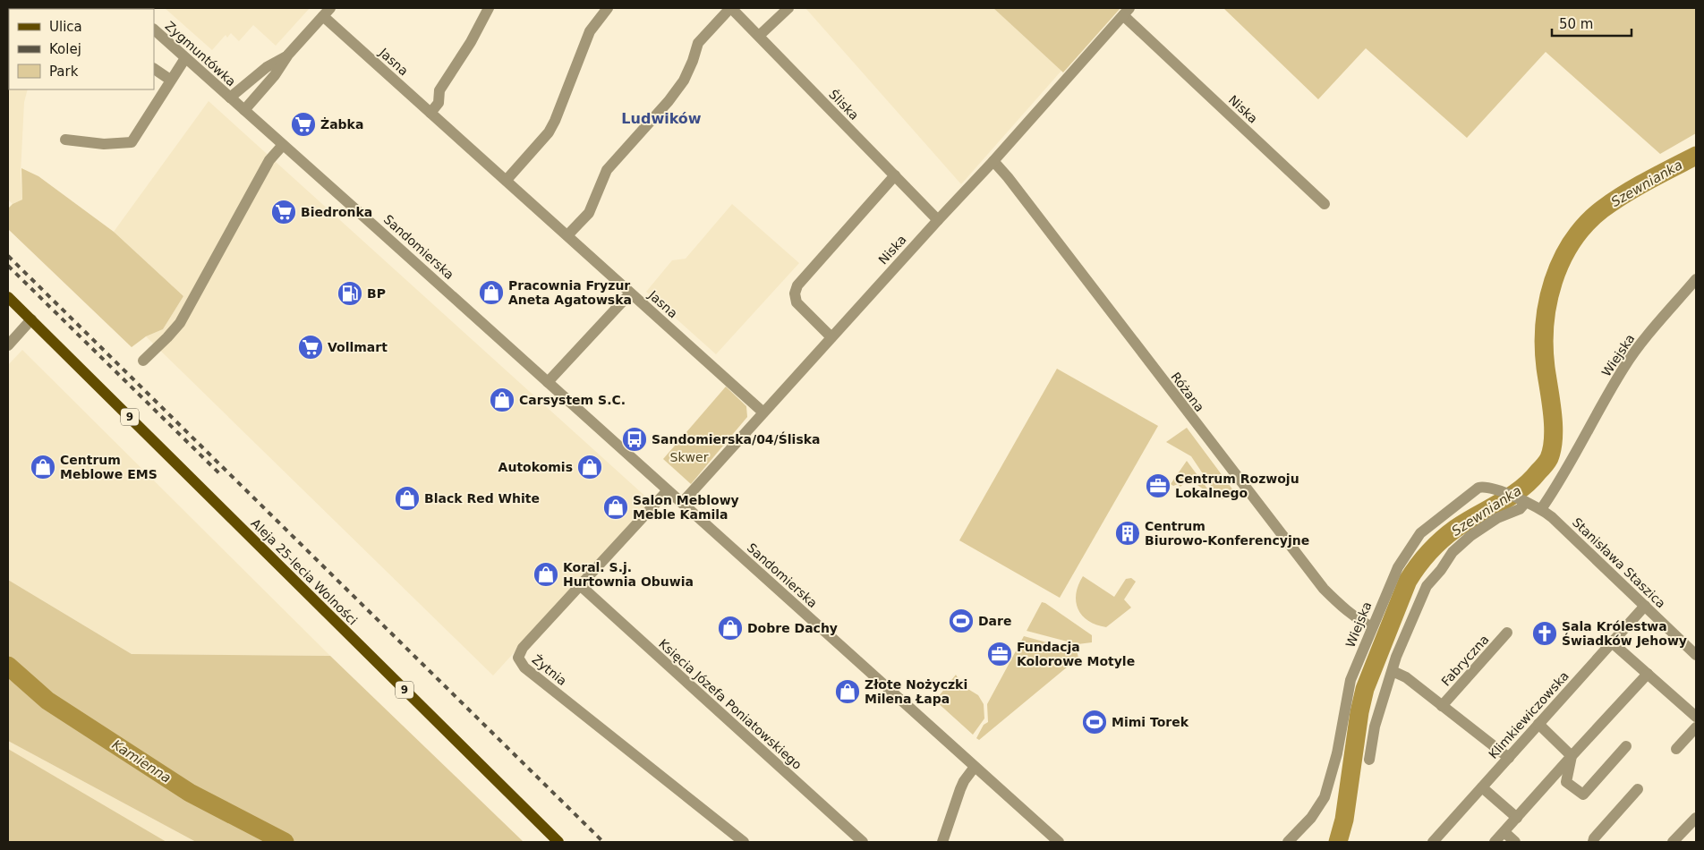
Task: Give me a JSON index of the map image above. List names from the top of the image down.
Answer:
{
  "streets": {
    "main road": ["9", "Aleja 25-lecia Wolności"],
    "street": [
      "Zygmuntówka",
      "Jasna",
      "Śliska",
      "Niska",
      "Sandomierska",
      "Wiejska",
      "Różana",
      "Stanisława Staszica",
      "Fabryczna",
      "Żytnia",
      "Księcia Józefa Poniatowskiego",
      "Klimkiewiczowska"
    ]
  },
  "crossings": [
    ["Zygmuntówka", "Sandomierska"],
    ["Jasna", "Niska"],
    ["Śliska", "Niska"],
    ["Niska", "Sandomierska"],
    ["Niska", "Różana"],
    ["Sandomierska", "Żytnia"],
    ["Wiejska", "Różana"],
    ["Wiejska", "Stanisława Staszica"],
    ["Stanisława Staszica", "Klimkiewiczowska"],
    ["Fabryczna", "Klimkiewiczowska"],
    ["Żytnia", "Księcia Józefa Poniatowskiego"]
  ],
  "districts": ["Ludwików"],
  "water": ["Szewnianka", "Kamienna"],
  "parks": ["Skwer"],
  "places": {
    "supermarket": ["Żabka", "Biedronka", "Vollmart"],
    "shop": [
      "Pracownia Fryzur Aneta Agatowska",
      "Carsystem S.C.",
      "Centrum Meblowe EMS",
      "Autokomis",
      "Black Red White",
      "Salon Meblowy Meble Kamila",
      "Koral. S.j. Hurtownia Obuwia",
      "Dobre Dachy",
      "Złote Nożyczki Milena Łapa"
    ],
    "fuel station": ["BP"],
    "bus stop": ["Sandomierska/04/Śliska"],
    "office": ["Centrum Rozwoju Lokalnego", "Fundacja Kolorowe Motyle"],
    "building": ["Centrum Biurowo-Konferencyjne"],
    "sports": ["Dare", "Mimi Torek"],
    "church": ["Sala Królestwa Świadków Jehowy"]
  },
  "legend": ["Ulica", "Kolej", "Park"],
  "scale_bar": "50 m"
}
